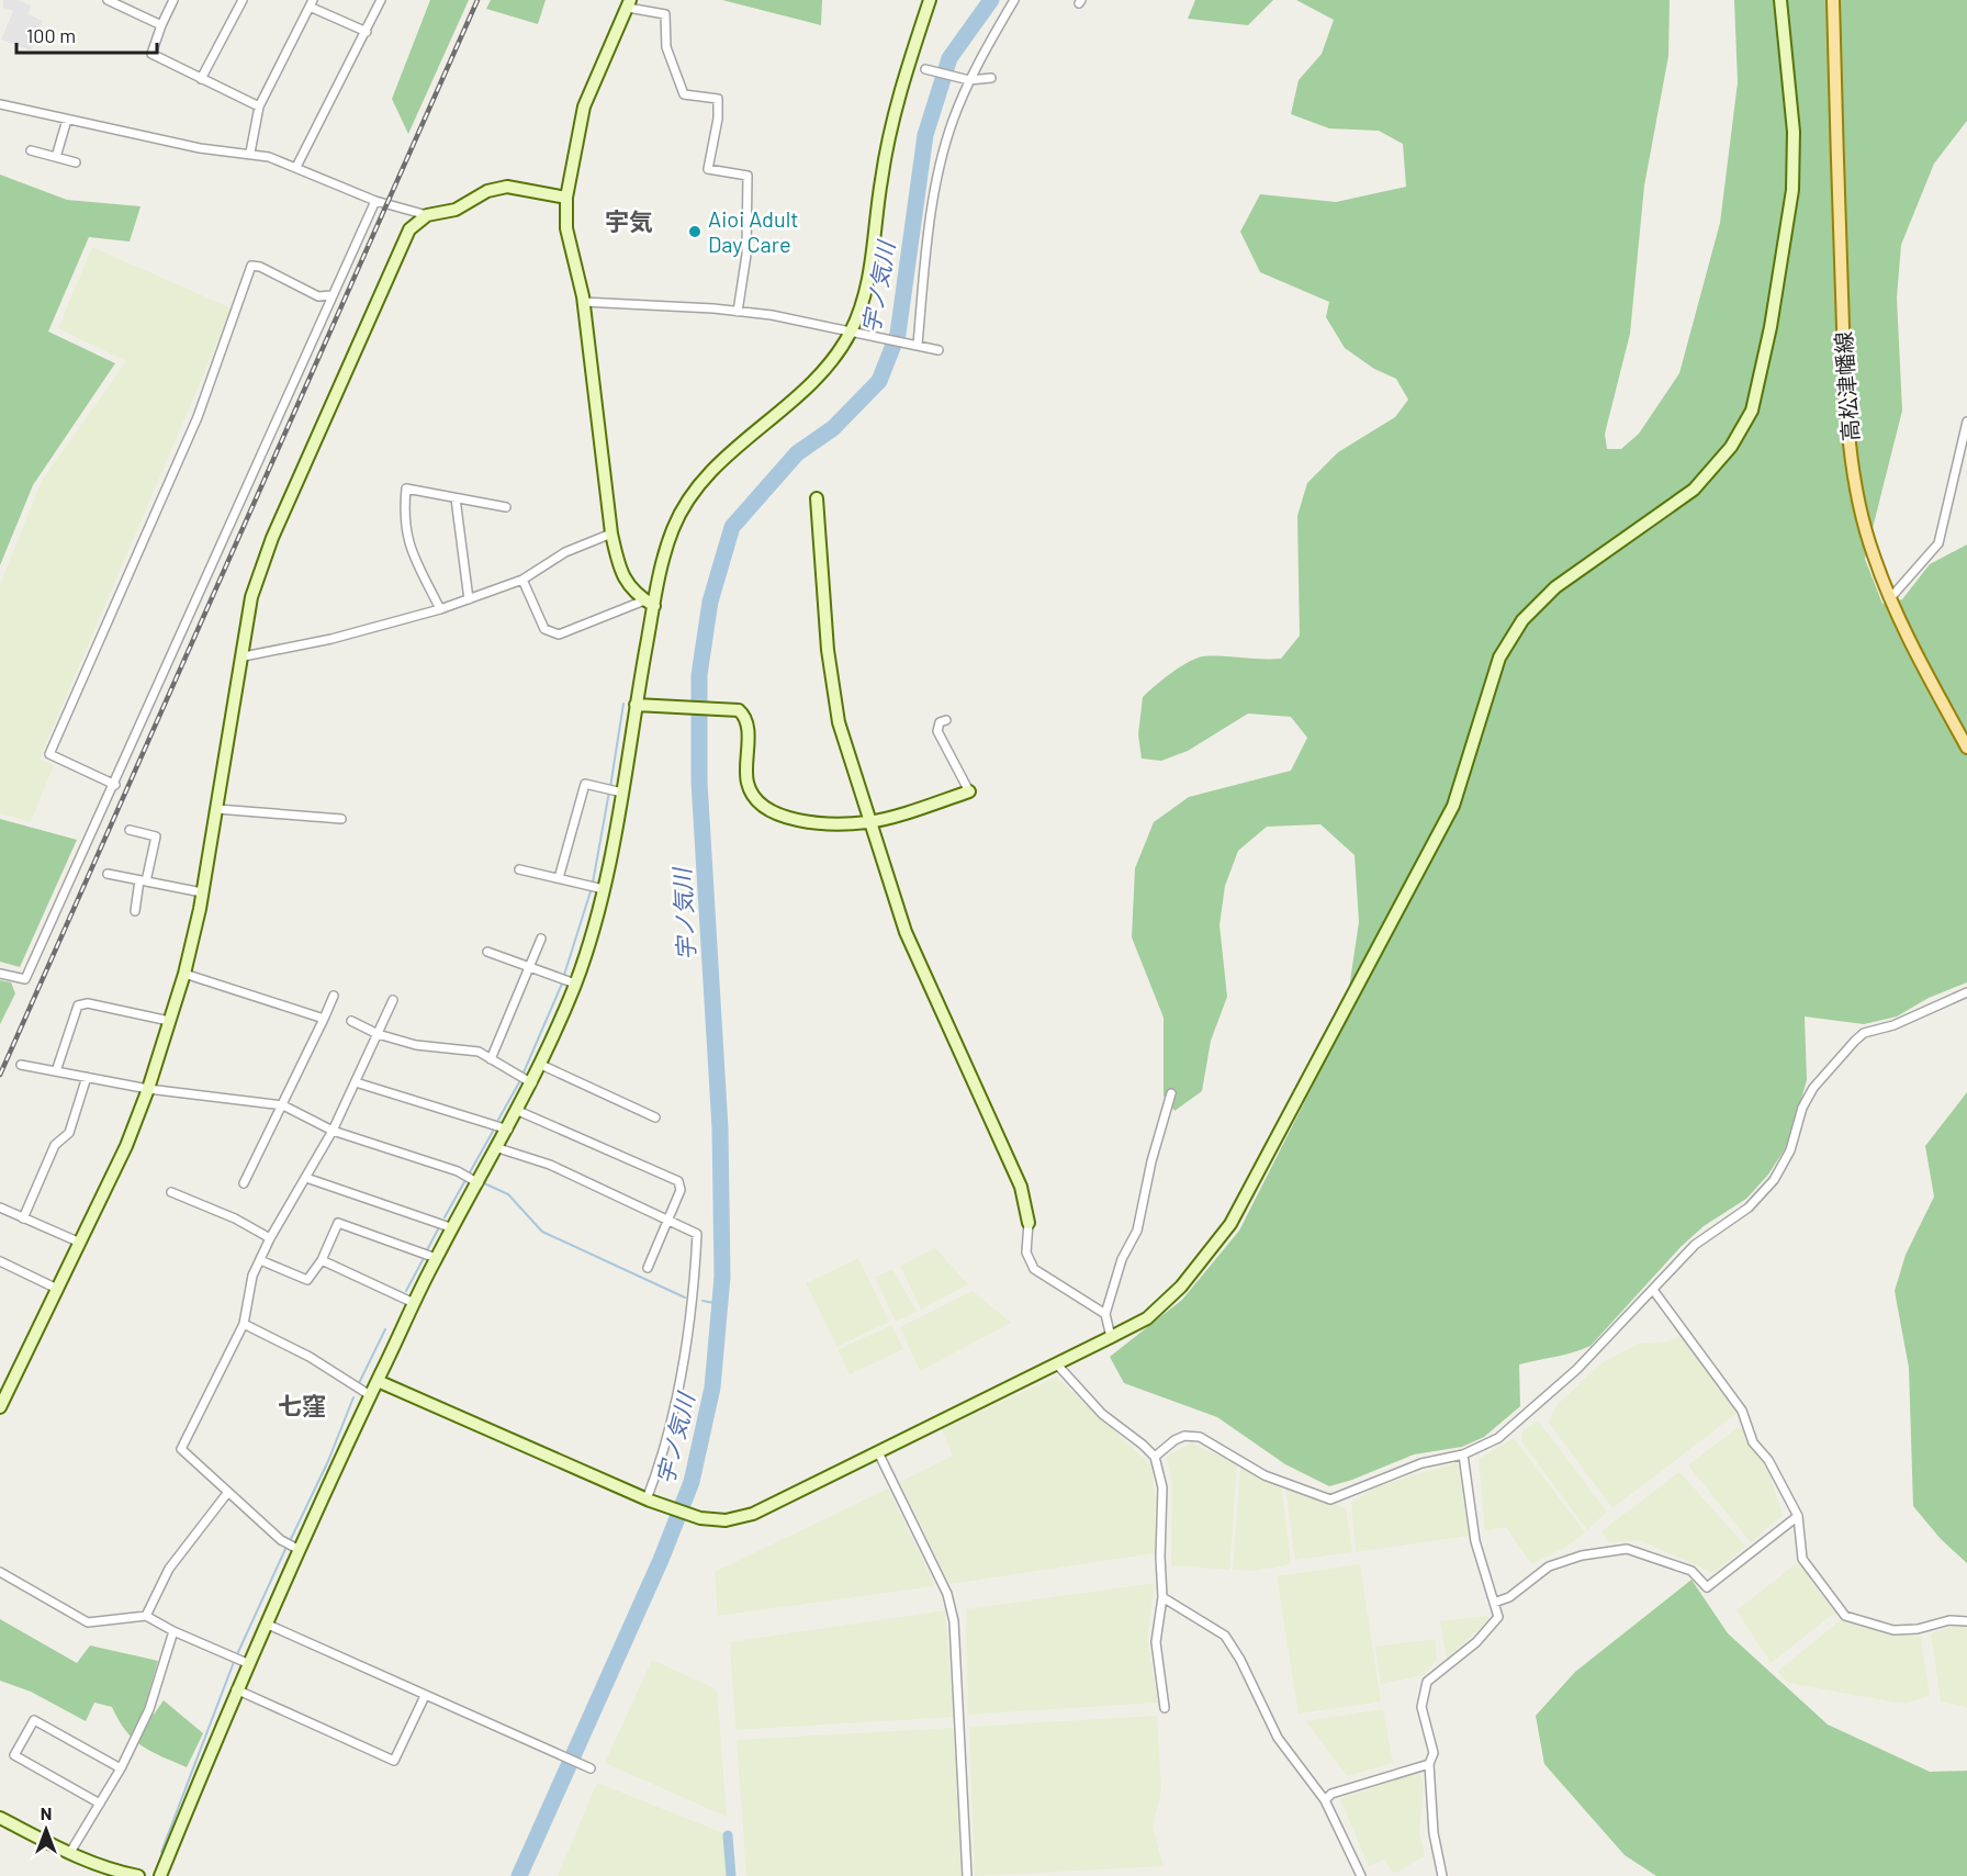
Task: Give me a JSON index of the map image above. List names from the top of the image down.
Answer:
{
  "streets": {
    "main road": ["高松津幡線"]
  },
  "districts": ["宇気", "七窪"],
  "water": ["宇ノ気川"],
  "places": ["Aioi Adult Day Care"],
  "scale_bar": "100 m",
  "north": "top"
}
